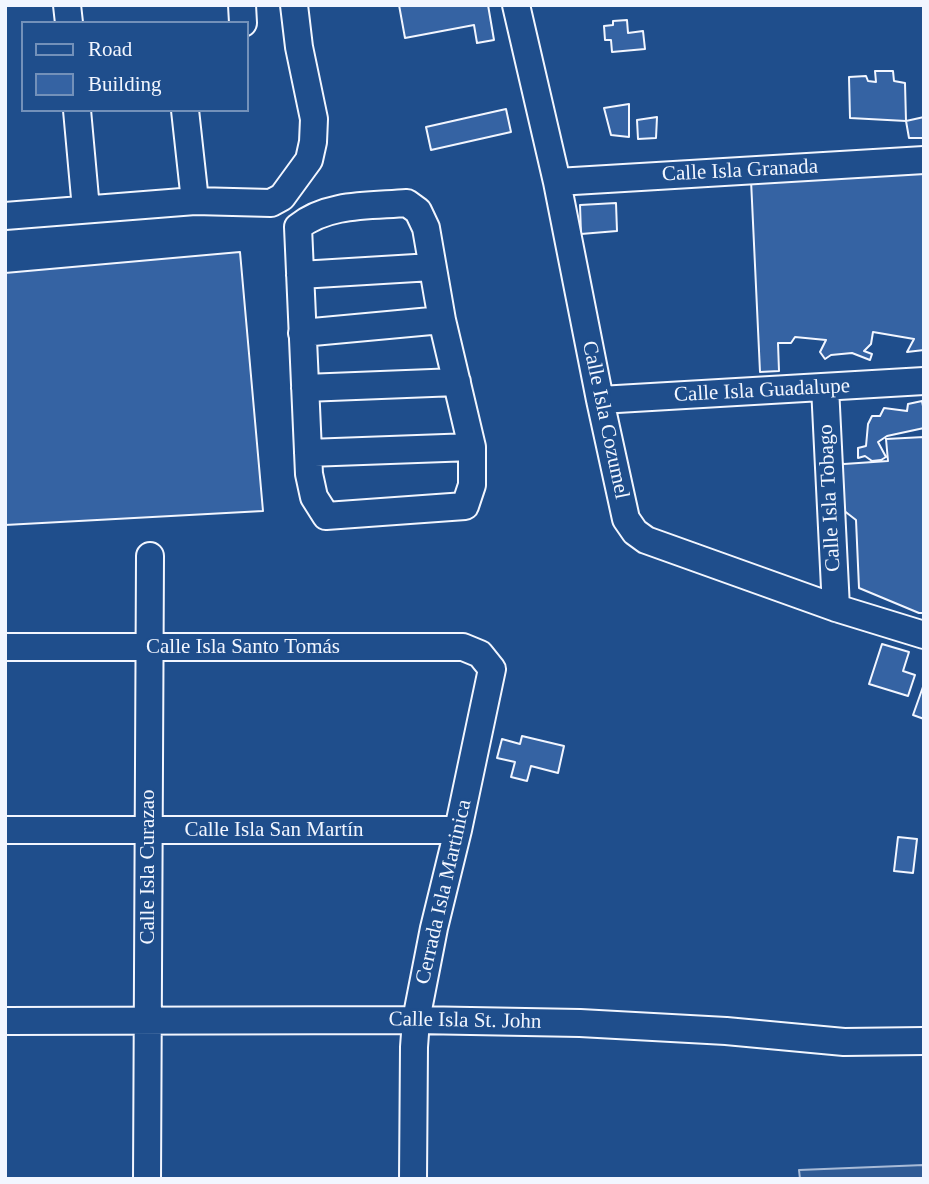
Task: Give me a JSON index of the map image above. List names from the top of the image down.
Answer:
{
  "streets": {
    "street": [
      "Calle Isla Granada",
      "Calle Isla Guadalupe",
      "Calle Isla Cozumel",
      "Calle Isla Tobago",
      "Calle Isla Santo Tomás",
      "Calle Isla San Martín",
      "Calle Isla Curazao",
      "Cerrada Isla Martinica",
      "Calle Isla St. John"
    ]
  },
  "crossings": [
    ["Calle Isla Granada", "Calle Isla Cozumel"],
    ["Calle Isla Guadalupe", "Calle Isla Cozumel"],
    ["Calle Isla Guadalupe", "Calle Isla Tobago"],
    ["Calle Isla Cozumel", "Calle Isla Tobago"],
    ["Calle Isla Santo Tomás", "Calle Isla Curazao"],
    ["Calle Isla Santo Tomás", "Cerrada Isla Martinica"],
    ["Calle Isla San Martín", "Calle Isla Curazao"],
    ["Calle Isla San Martín", "Cerrada Isla Martinica"],
    ["Calle Isla Curazao", "Calle Isla St. John"],
    ["Cerrada Isla Martinica", "Calle Isla St. John"]
  ],
  "legend": ["Road", "Building"]
}
